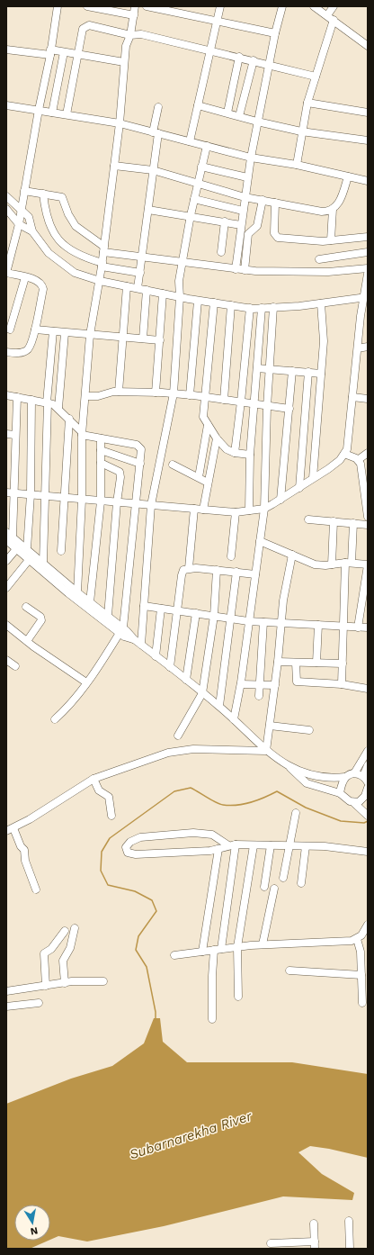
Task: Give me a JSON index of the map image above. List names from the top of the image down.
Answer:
{
  "water": ["Subarnarekha River"],
  "north": "bottom"
}
